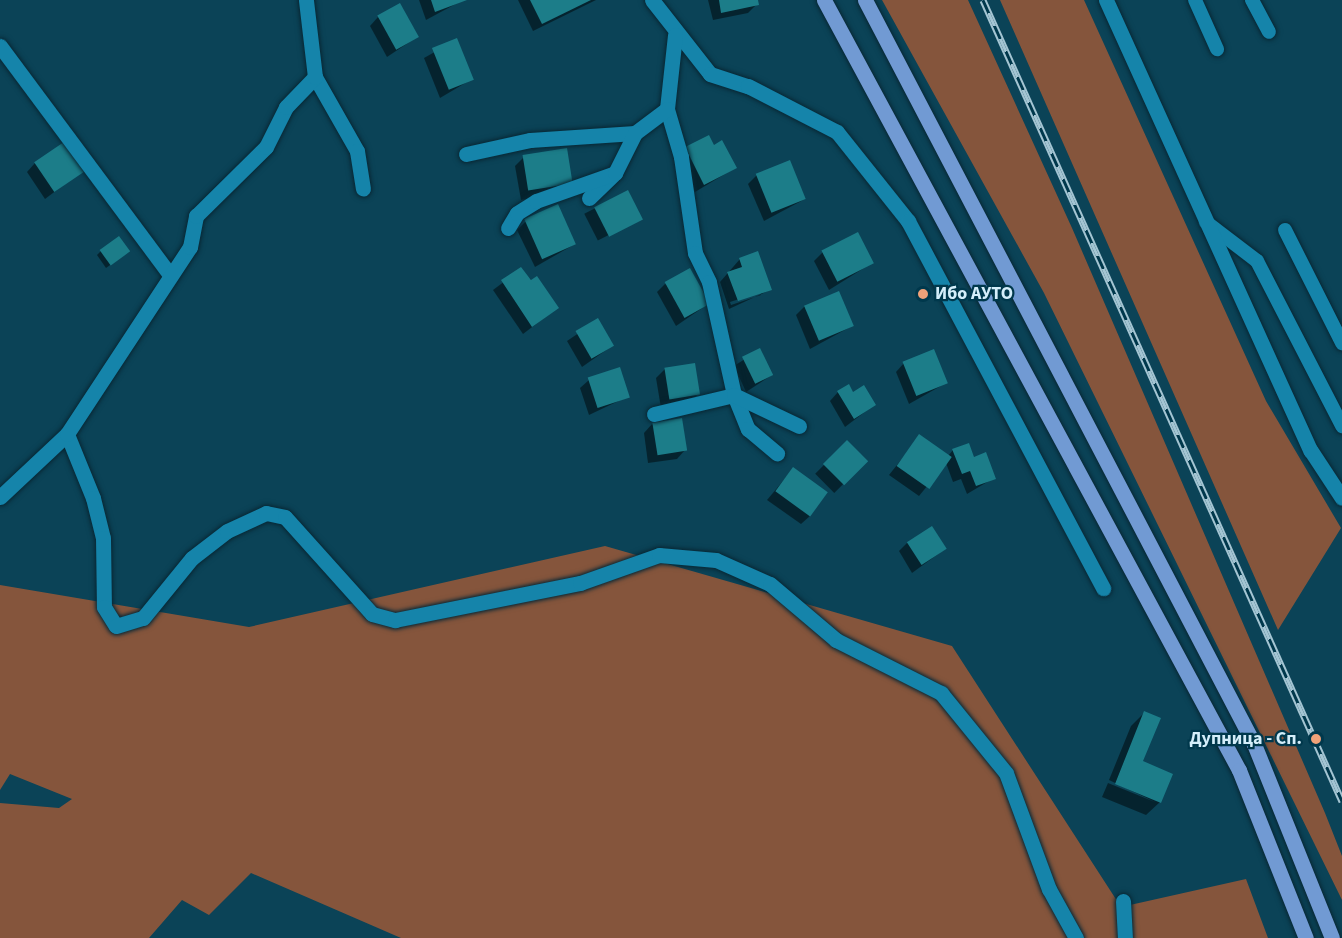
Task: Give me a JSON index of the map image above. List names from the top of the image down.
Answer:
{
  "places": ["Ибо АУТО", "Дупница - Сп."]
}
